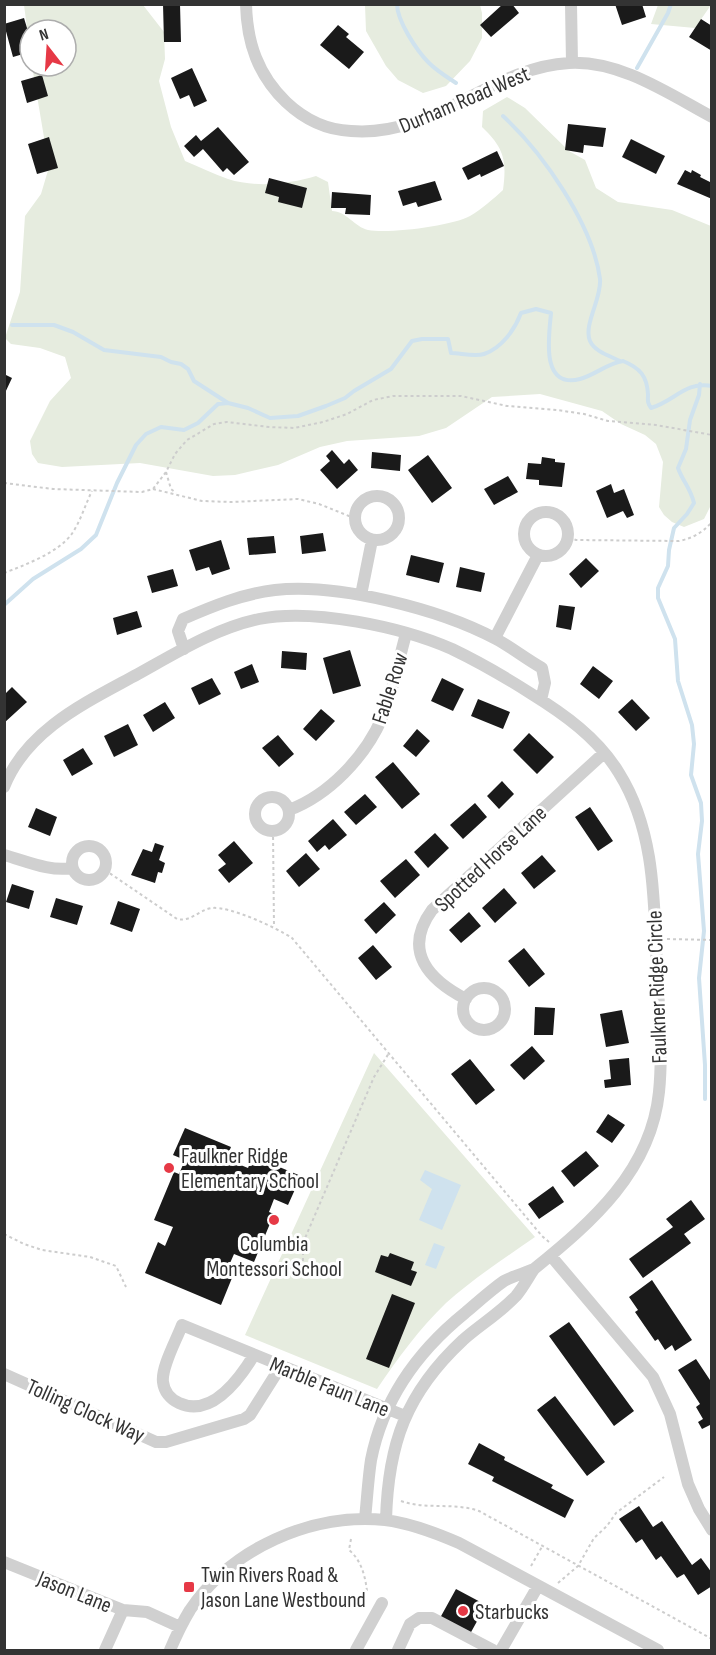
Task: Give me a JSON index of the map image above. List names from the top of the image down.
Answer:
{
  "streets": {
    "street": [
      "Durham Road West",
      "Fable Row",
      "Spotted Horse Lane",
      "Faulkner Ridge Circle",
      "Marble Faun Lane",
      "Tolling Clock Way",
      "Jason Lane"
    ]
  },
  "crossings": [
    ["Fable Row", "Faulkner Ridge Circle"],
    ["Spotted Horse Lane", "Faulkner Ridge Circle"],
    ["Faulkner Ridge Circle", "Marble Faun Lane"],
    ["Marble Faun Lane", "Tolling Clock Way"]
  ],
  "places": {
    "other": ["Faulkner Ridge Elementary School", "Columbia Montessori School", "Starbucks"],
    "transit": ["Twin Rivers Road & Jason Lane Westbound"]
  },
  "north": "top"
}
